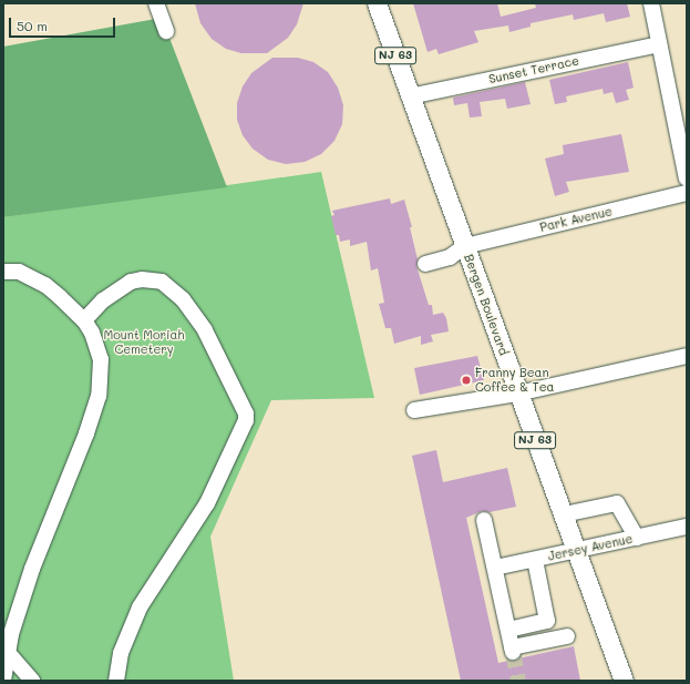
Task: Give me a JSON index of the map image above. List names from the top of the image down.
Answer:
{
  "streets": {
    "main road": ["NJ 63", "Bergen Boulevard"],
    "street": ["Sunset Terrace", "Park Avenue", "Jersey Avenue"]
  },
  "crossings": [
    ["Sunset Terrace", "Bergen Boulevard"],
    ["Park Avenue", "Bergen Boulevard"],
    ["Bergen Boulevard", "Jersey Avenue"]
  ],
  "parks": ["Mount Moriah Cemetery"],
  "places": ["Franny Bean Coffee & Tea"],
  "scale_bar": "50 m"
}
